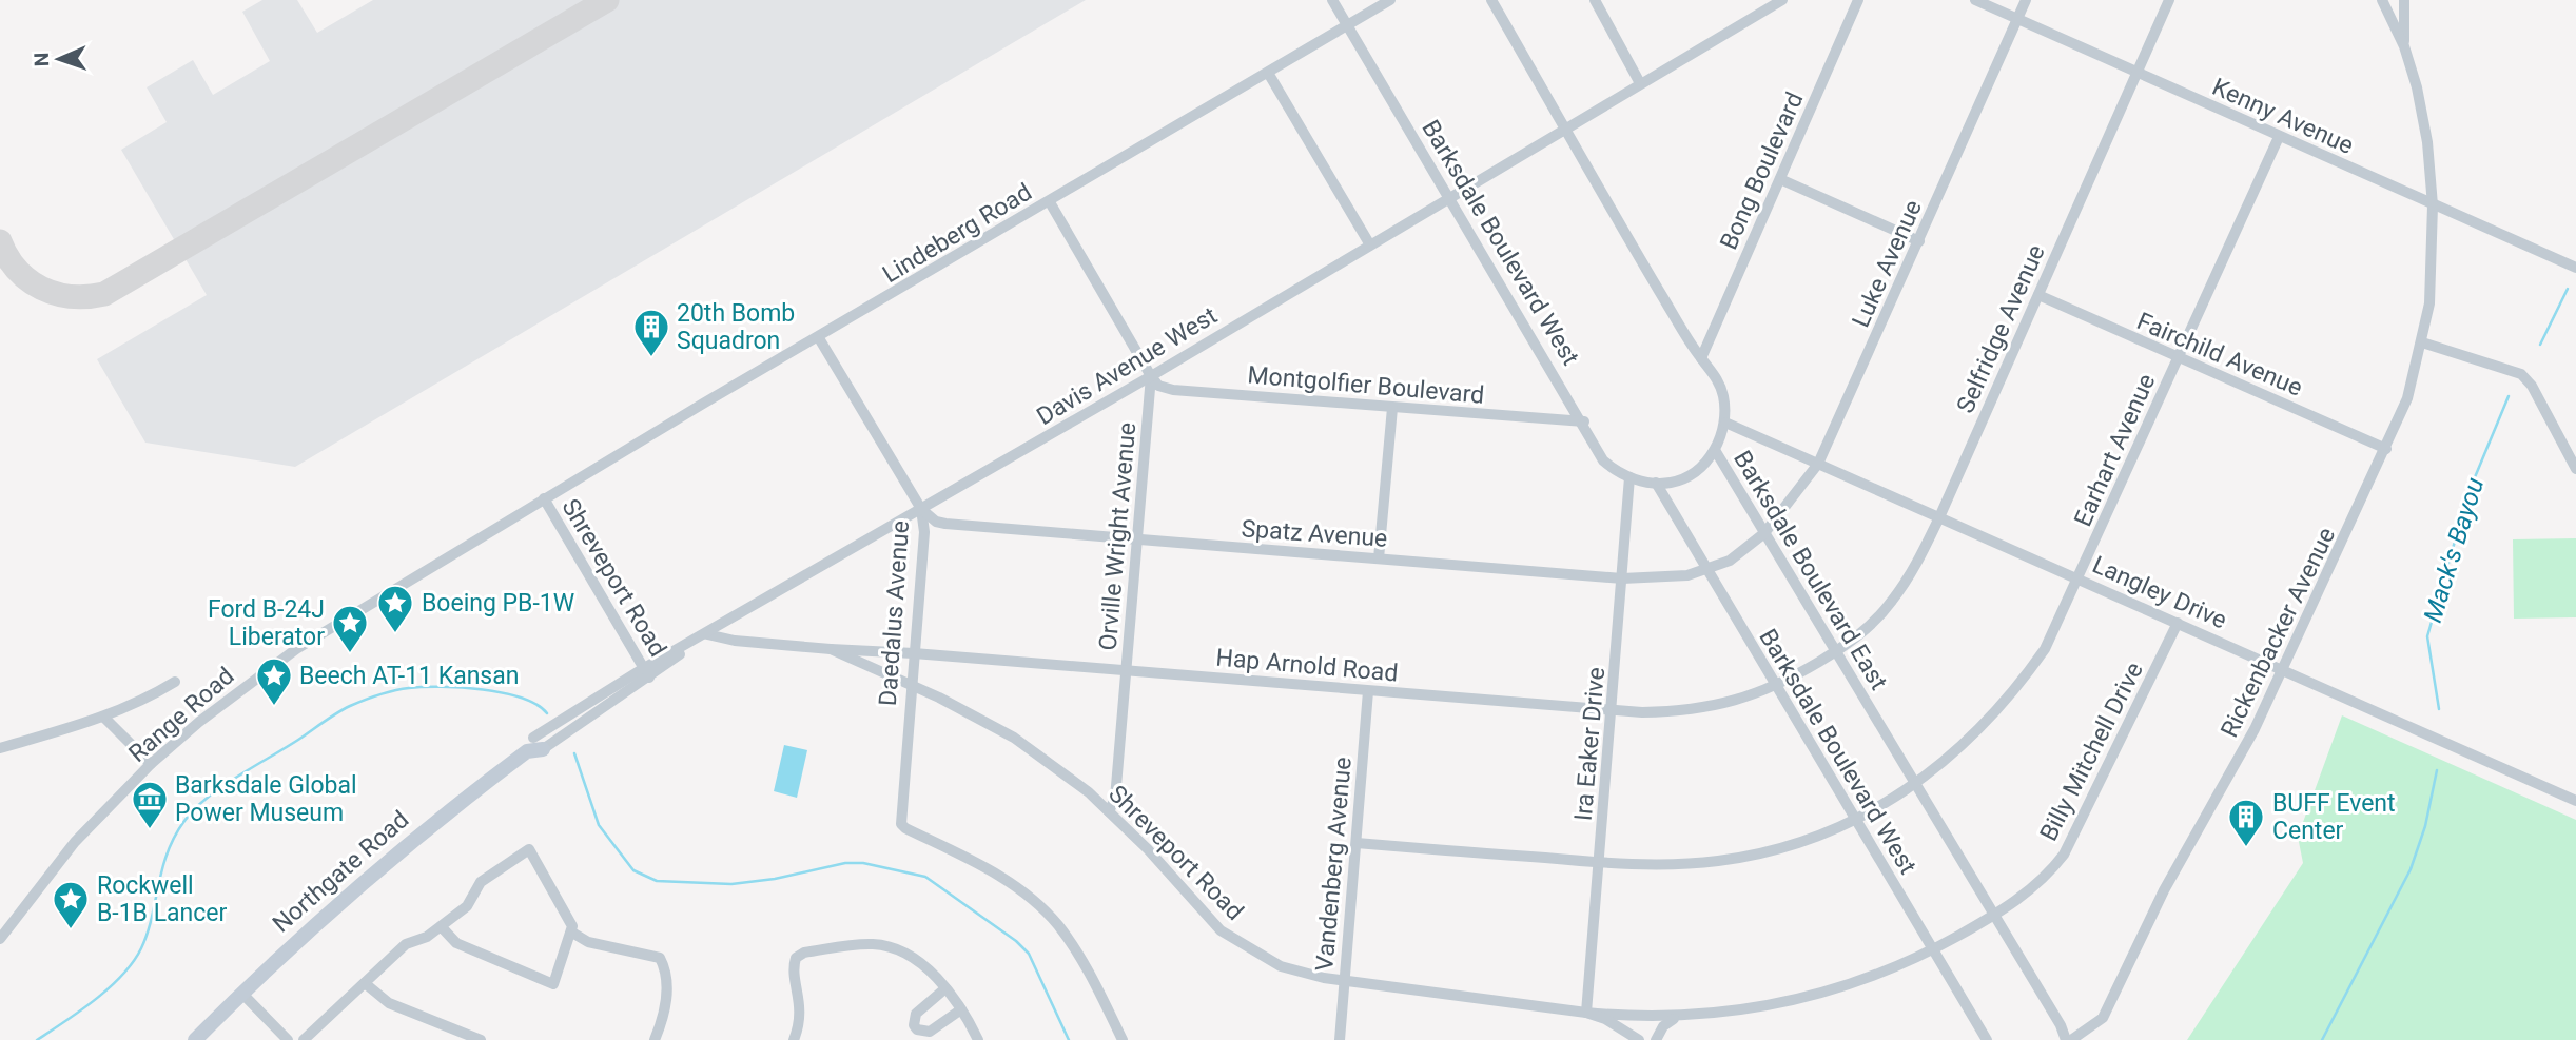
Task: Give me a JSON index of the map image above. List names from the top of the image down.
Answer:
{
  "streets": {
    "main road": ["Northgate Road"],
    "street": [
      "Kenny Avenue",
      "Bong Boulevard",
      "Lindeberg Road",
      "Barksdale Boulevard West",
      "Luke Avenue",
      "Selfridge Avenue",
      "Fairchild Avenue",
      "Davis Avenue West",
      "Montgolfier Boulevard",
      "Earhart Avenue",
      "Spatz Avenue",
      "Orville Wright Avenue",
      "Barksdale Boulevard East",
      "Shreveport Road",
      "Langley Drive",
      "Daedalus Avenue",
      "Rickenbacker Avenue",
      "Hap Arnold Road",
      "Range Road",
      "Ira Eaker Drive",
      "Billy Mitchell Drive",
      "Vandenberg Avenue"
    ]
  },
  "crossings": [
    ["Kenny Avenue", "Luke Avenue"],
    ["Kenny Avenue", "Selfridge Avenue"],
    ["Kenny Avenue", "Earhart Avenue"],
    ["Kenny Avenue", "Rickenbacker Avenue"],
    ["Bong Boulevard", "Barksdale Boulevard East"],
    ["Lindeberg Road", "Barksdale Boulevard West"],
    ["Lindeberg Road", "Shreveport Road"],
    ["Lindeberg Road", "Daedalus Avenue"],
    ["Lindeberg Road", "Range Road"],
    ["Barksdale Boulevard West", "Luke Avenue"],
    ["Barksdale Boulevard West", "Selfridge Avenue"],
    ["Barksdale Boulevard West", "Davis Avenue West"],
    ["Barksdale Boulevard West", "Montgolfier Boulevard"],
    ["Barksdale Boulevard West", "Earhart Avenue"],
    ["Barksdale Boulevard West", "Spatz Avenue"],
    ["Barksdale Boulevard West", "Hap Arnold Road"],
    ["Barksdale Boulevard West", "Ira Eaker Drive"],
    ["Barksdale Boulevard West", "Billy Mitchell Drive"],
    ["Luke Avenue", "Spatz Avenue"],
    ["Luke Avenue", "Barksdale Boulevard East"],
    ["Luke Avenue", "Langley Drive"],
    ["Selfridge Avenue", "Fairchild Avenue"],
    ["Selfridge Avenue", "Barksdale Boulevard East"],
    ["Selfridge Avenue", "Langley Drive"],
    ["Selfridge Avenue", "Hap Arnold Road"],
    ["Fairchild Avenue", "Earhart Avenue"],
    ["Fairchild Avenue", "Rickenbacker Avenue"],
    ["Davis Avenue West", "Montgolfier Boulevard"],
    ["Davis Avenue West", "Spatz Avenue"],
    ["Davis Avenue West", "Orville Wright Avenue"],
    ["Davis Avenue West", "Barksdale Boulevard East"],
    ["Davis Avenue West", "Shreveport Road"],
    ["Davis Avenue West", "Daedalus Avenue"],
    ["Davis Avenue West", "Northgate Road"],
    ["Montgolfier Boulevard", "Orville Wright Avenue"],
    ["Earhart Avenue", "Barksdale Boulevard East"],
    ["Earhart Avenue", "Langley Drive"],
    ["Earhart Avenue", "Ira Eaker Drive"],
    ["Earhart Avenue", "Vandenberg Avenue"],
    ["Spatz Avenue", "Orville Wright Avenue"],
    ["Spatz Avenue", "Daedalus Avenue"],
    ["Spatz Avenue", "Ira Eaker Drive"],
    ["Orville Wright Avenue", "Shreveport Road"],
    ["Orville Wright Avenue", "Hap Arnold Road"],
    ["Barksdale Boulevard East", "Langley Drive"],
    ["Barksdale Boulevard East", "Rickenbacker Avenue"],
    ["Barksdale Boulevard East", "Billy Mitchell Drive"],
    ["Shreveport Road", "Daedalus Avenue"],
    ["Shreveport Road", "Hap Arnold Road"],
    ["Shreveport Road", "Range Road"],
    ["Shreveport Road", "Ira Eaker Drive"],
    ["Shreveport Road", "Billy Mitchell Drive"],
    ["Shreveport Road", "Vandenberg Avenue"],
    ["Langley Drive", "Rickenbacker Avenue"],
    ["Langley Drive", "Billy Mitchell Drive"],
    ["Daedalus Avenue", "Hap Arnold Road"],
    ["Hap Arnold Road", "Ira Eaker Drive"],
    ["Hap Arnold Road", "Vandenberg Avenue"],
    ["Ira Eaker Drive", "Billy Mitchell Drive"]
  ],
  "water": ["Mack's Bayou"],
  "places": {
    "building": ["20th Bomb Squadron", "BUFF Event Center"],
    "place": [
      "Boeing PB-1W",
      "Ford B-24J Liberator",
      "Beech AT-11 Kansan",
      "Rockwell B-1B Lancer"
    ],
    "museum": ["Barksdale Global Power Museum"]
  },
  "north": "left"
}
